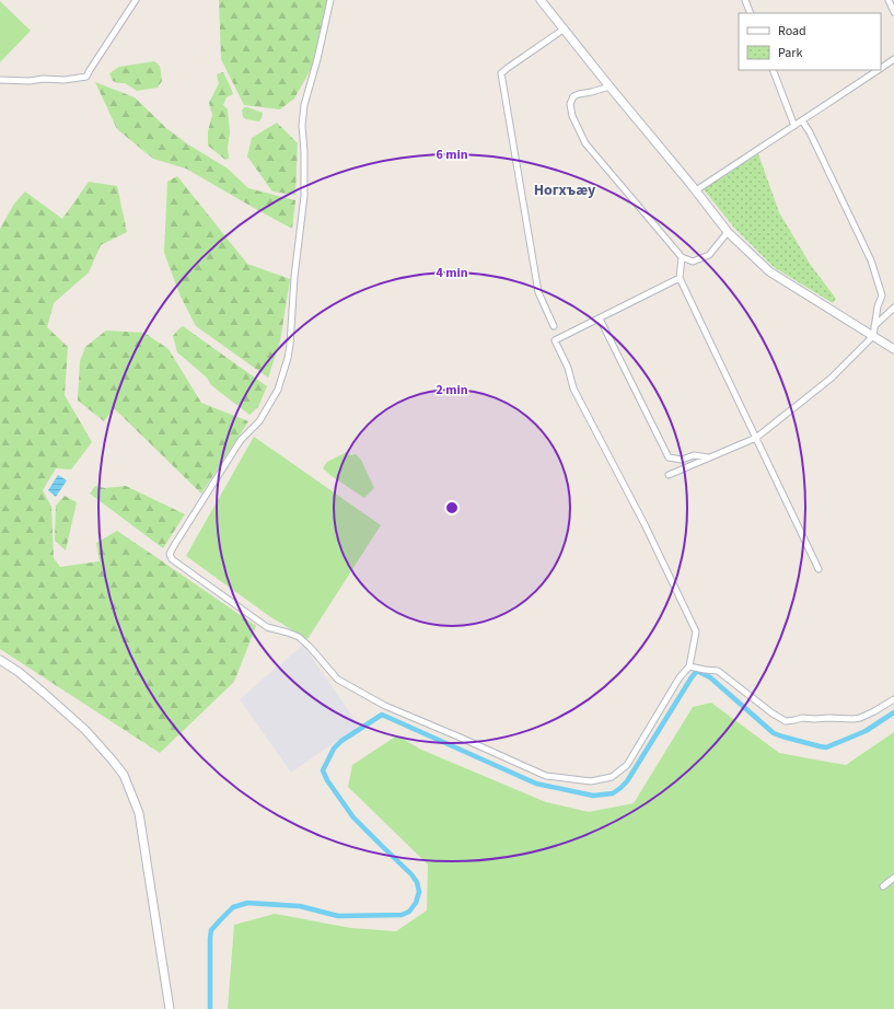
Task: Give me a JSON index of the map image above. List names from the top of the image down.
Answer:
{
  "districts": ["Ногхъæу"],
  "legend": ["Road", "Park"],
  "rings": ["6 min", "4 min", "2 min"]
}
